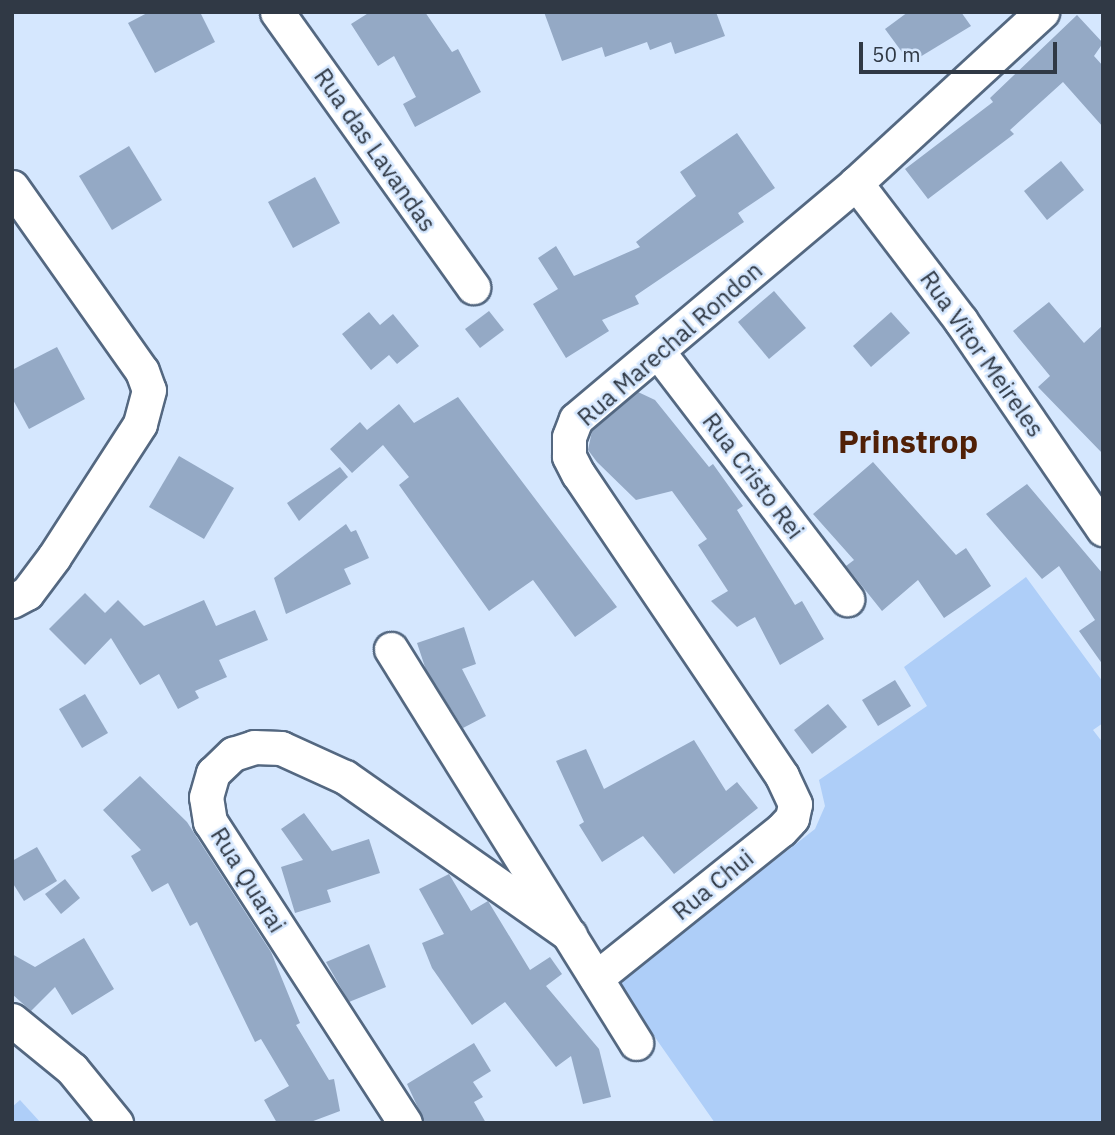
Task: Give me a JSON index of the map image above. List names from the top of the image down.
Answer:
{
  "streets": {
    "street": [
      "Rua das Lavandas",
      "Rua Marechal Rondon",
      "Rua Vitor Meireles",
      "Rua Cristo Rei",
      "Rua Quarai",
      "Rua Chui"
    ]
  },
  "crossings": [
    ["Rua Marechal Rondon", "Rua Vitor Meireles"],
    ["Rua Marechal Rondon", "Rua Cristo Rei"],
    ["Rua Marechal Rondon", "Rua Chui"]
  ],
  "districts": ["Prinstrop"],
  "scale_bar": "50 m"
}
